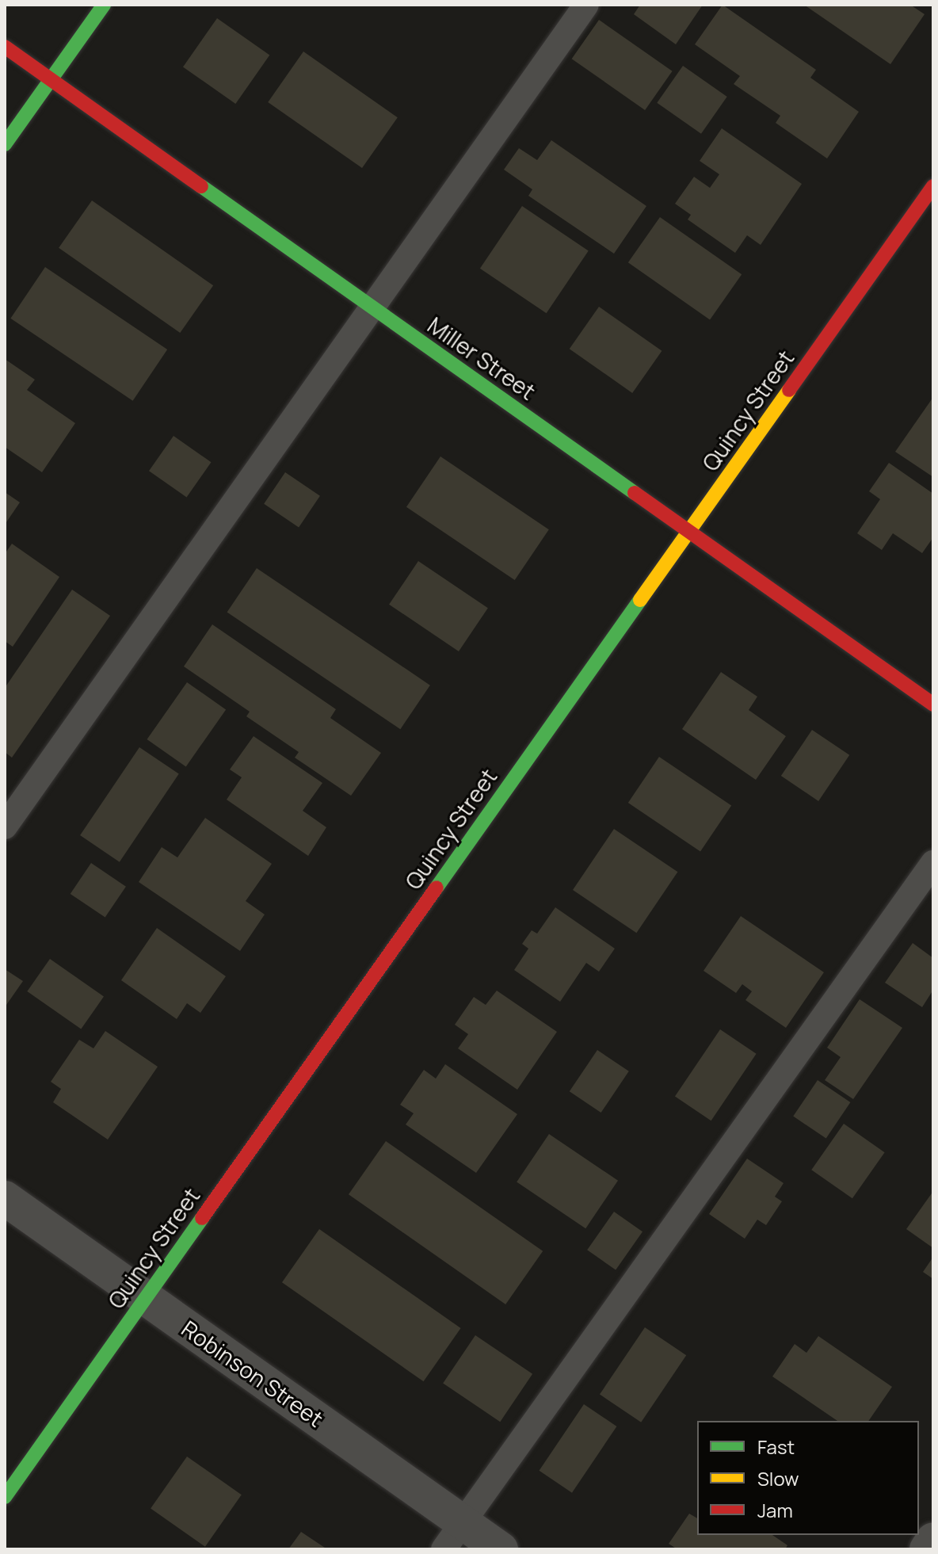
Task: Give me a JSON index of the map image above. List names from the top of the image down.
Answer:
{
  "streets": {
    "street": ["Miller Street", "Quincy Street", "Robinson Street"]
  },
  "crossings": [
    ["Miller Street", "Quincy Street"],
    ["Quincy Street", "Robinson Street"]
  ],
  "legend": ["Fast", "Slow", "Jam"]
}
